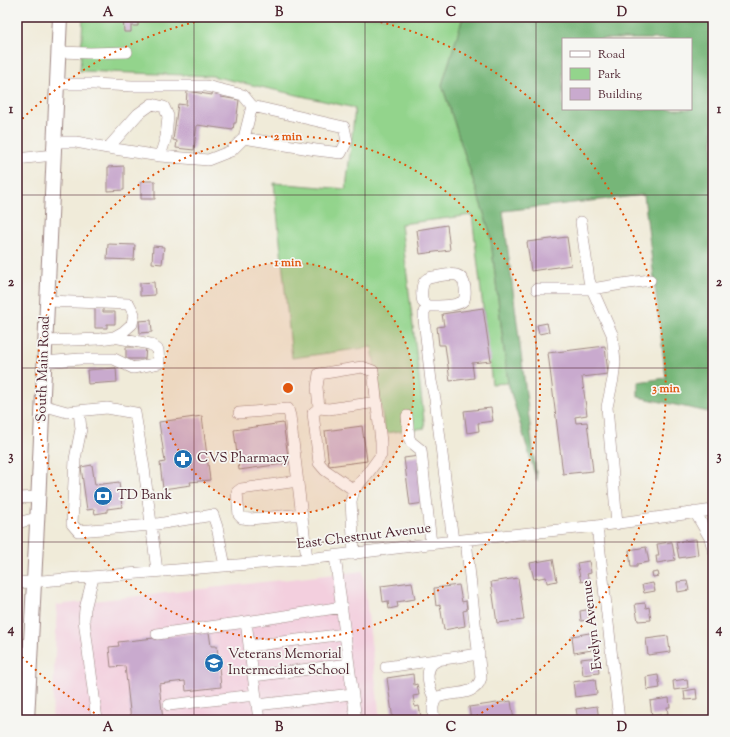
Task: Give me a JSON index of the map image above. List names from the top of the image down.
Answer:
{
  "streets": {
    "main road": ["South Main Road"],
    "street": ["East Chestnut Avenue", "Evelyn Avenue"]
  },
  "crossings": [
    ["South Main Road", "East Chestnut Avenue"],
    ["East Chestnut Avenue", "Evelyn Avenue"]
  ],
  "places": {
    "pharmacy": ["CVS Pharmacy"],
    "bank": ["TD Bank"],
    "school or university": ["Veterans Memorial Intermediate School"]
  },
  "legend": ["Road", "Park", "Building"],
  "grid": {
    "columns": [
      "A",
      "B",
      "C",
      "D"
    ],
    "rows": [
      "1",
      "2",
      "3",
      "4"
    ]
  },
  "rings": ["2 min", "1 min", "3 min"]
}
